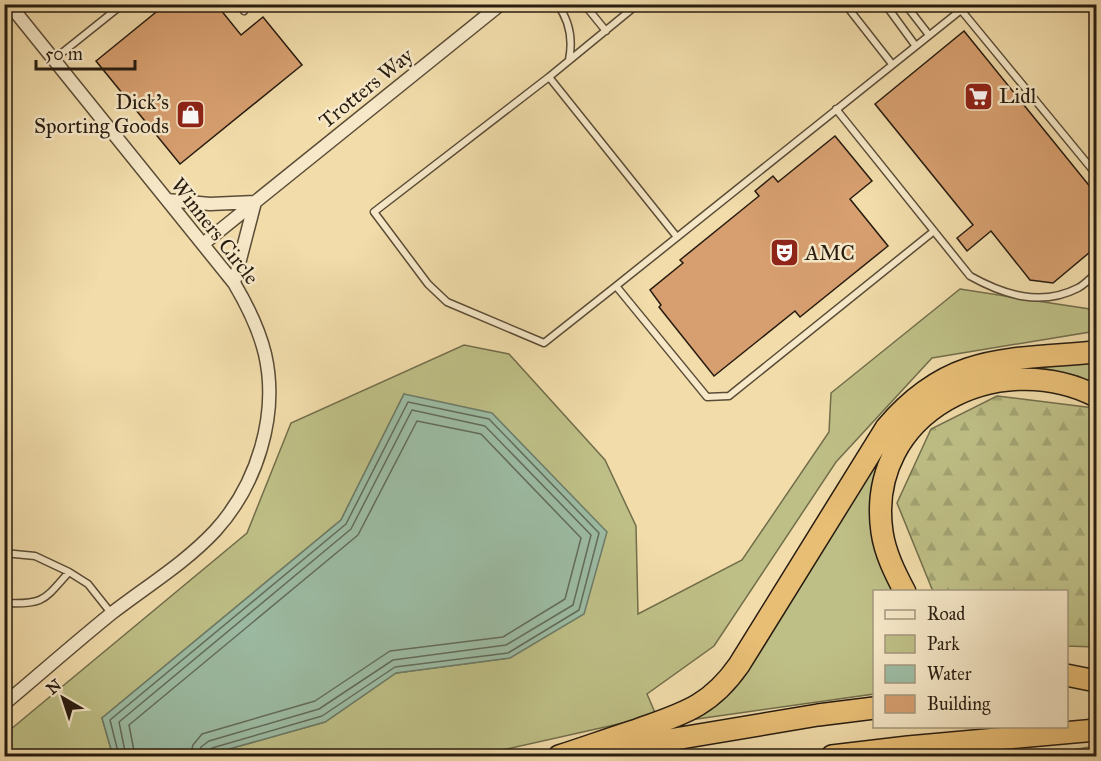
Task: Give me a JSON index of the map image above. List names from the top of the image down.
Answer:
{
  "streets": {
    "street": ["Trotters Way", "Winners Circle"]
  },
  "crossings": [
    ["Trotters Way", "Winners Circle"]
  ],
  "places": {
    "supermarket": ["Lidl"],
    "shop": ["Dick's Sporting Goods"],
    "theatre": ["AMC"]
  },
  "legend": [
    "Road",
    "Park",
    "Water",
    "Building"
  ],
  "scale_bar": "50 m",
  "north": "top left"
}
